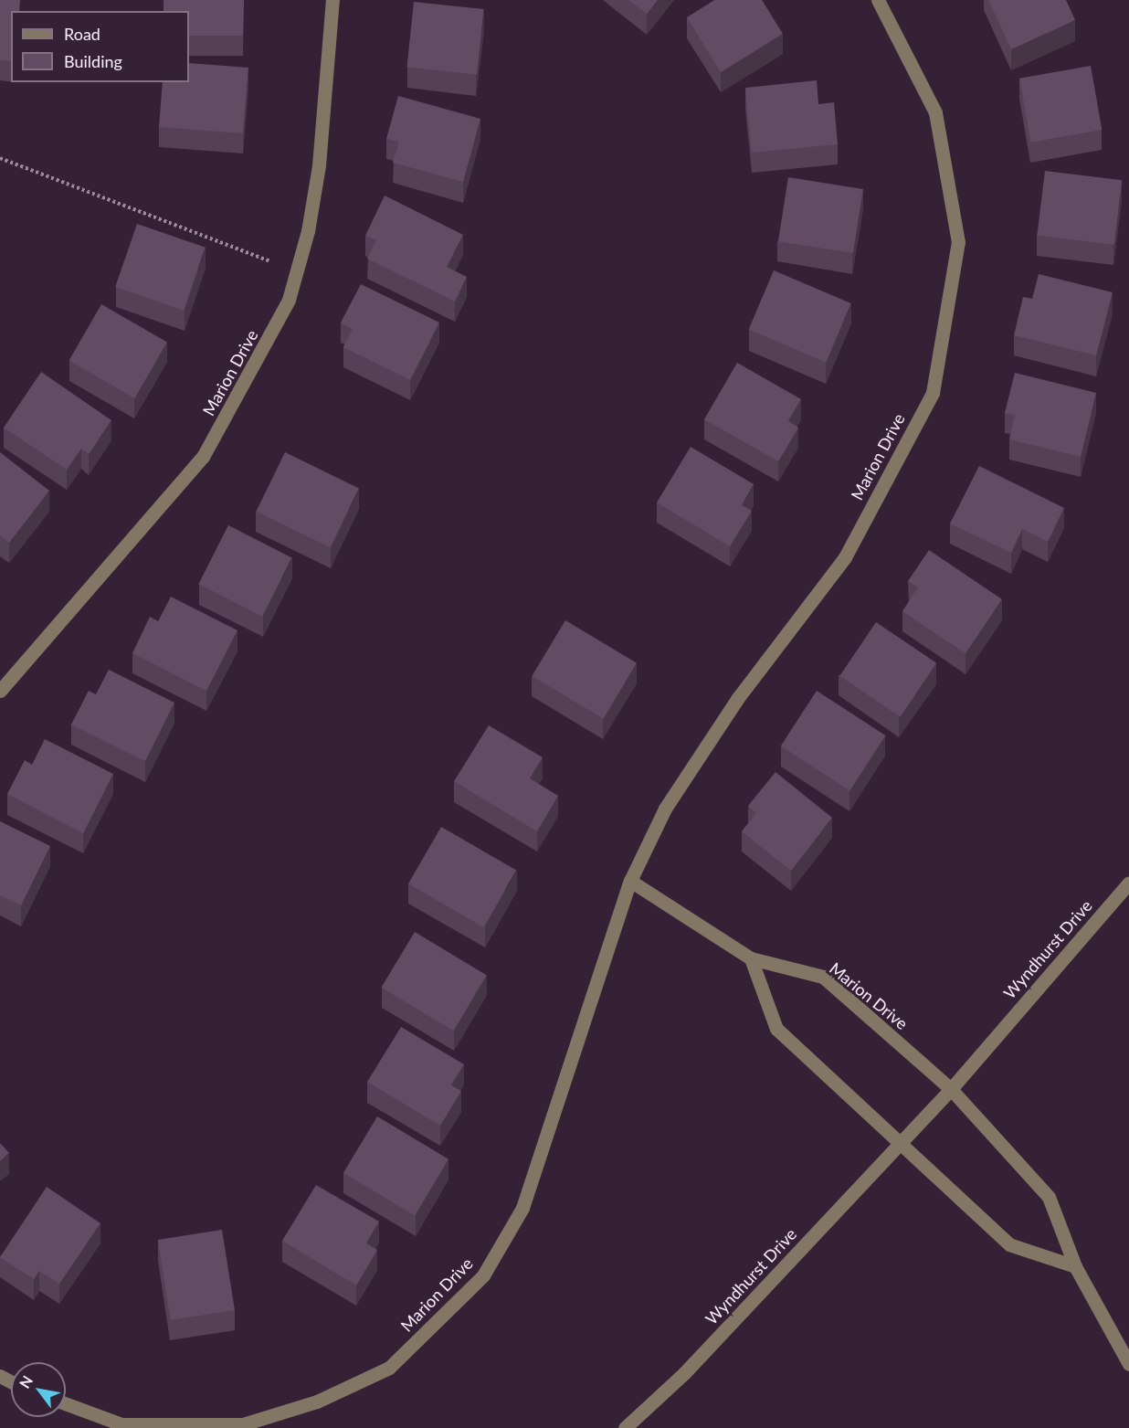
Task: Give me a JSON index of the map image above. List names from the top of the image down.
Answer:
{
  "streets": {
    "street": ["Marion Drive", "Wyndhurst Drive"]
  },
  "crossings": [
    ["Marion Drive", "Wyndhurst Drive"]
  ],
  "legend": ["Road", "Building"],
  "north": "top left"
}
